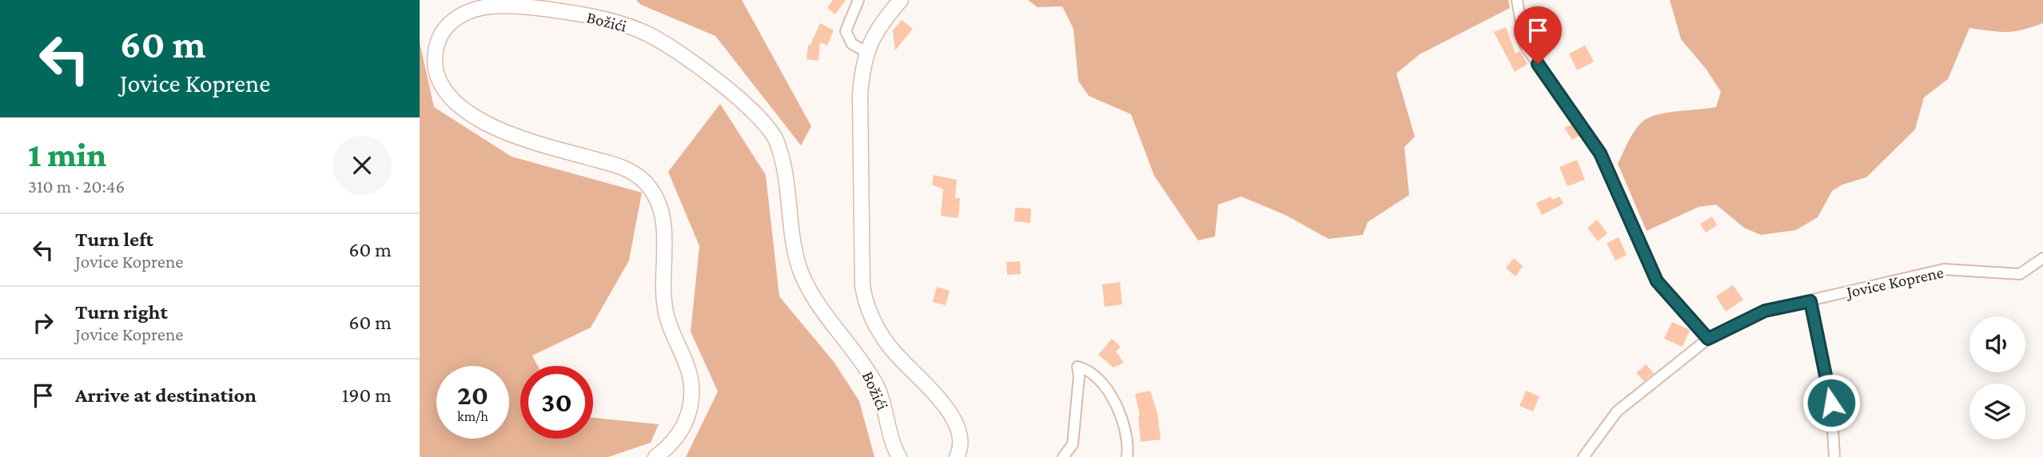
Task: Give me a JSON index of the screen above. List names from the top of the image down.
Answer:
{
  "streets": {
    "main road": ["Božići"],
    "street": ["Jovice Koprene"]
  },
  "page": {
    "turn": ["60 m", "Jovice Koprene"],
    "heading": ["1 min", "310 m · 20:46"],
    "list": [
      {
        "name": "Turn left",
        "note": "Jovice Koprene",
        "value": "60 m"
      },
      {
        "name": "Turn right",
        "note": "Jovice Koprene",
        "value": "60 m"
      },
      {
        "name": "Arrive at destination",
        "value": "190 m"
      }
    ],
    "speed": "20 km/h",
    "limit": "30"
  }
}
